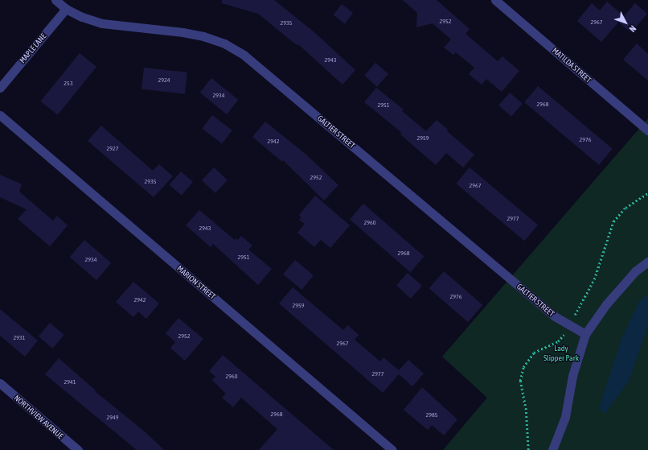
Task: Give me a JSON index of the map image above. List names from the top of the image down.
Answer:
{
  "streets": {
    "street": [
      "MAPLE LANE",
      "MATILDA STREET",
      "GALTIER STREET",
      "MARION STREET",
      "NORTHVIEW AVENUE"
    ]
  },
  "crossings": [
    ["MAPLE LANE", "GALTIER STREET"]
  ],
  "parks": ["Lady Slipper Park"],
  "house_numbers": [
    "2952",
    "2967",
    "2935",
    "2943",
    "2924",
    "253",
    "2934",
    "2968",
    "2951",
    "2959",
    "2976",
    "2942",
    "2927",
    "2952",
    "2935",
    "2967",
    "2977",
    "2960",
    "2943",
    "2968",
    "2951",
    "2934",
    "2976",
    "2942",
    "2959",
    "2952",
    "2931",
    "2967",
    "2977",
    "2960",
    "2941",
    "2968",
    "2985",
    "2949"
  ],
  "north": "bottom right"
}
